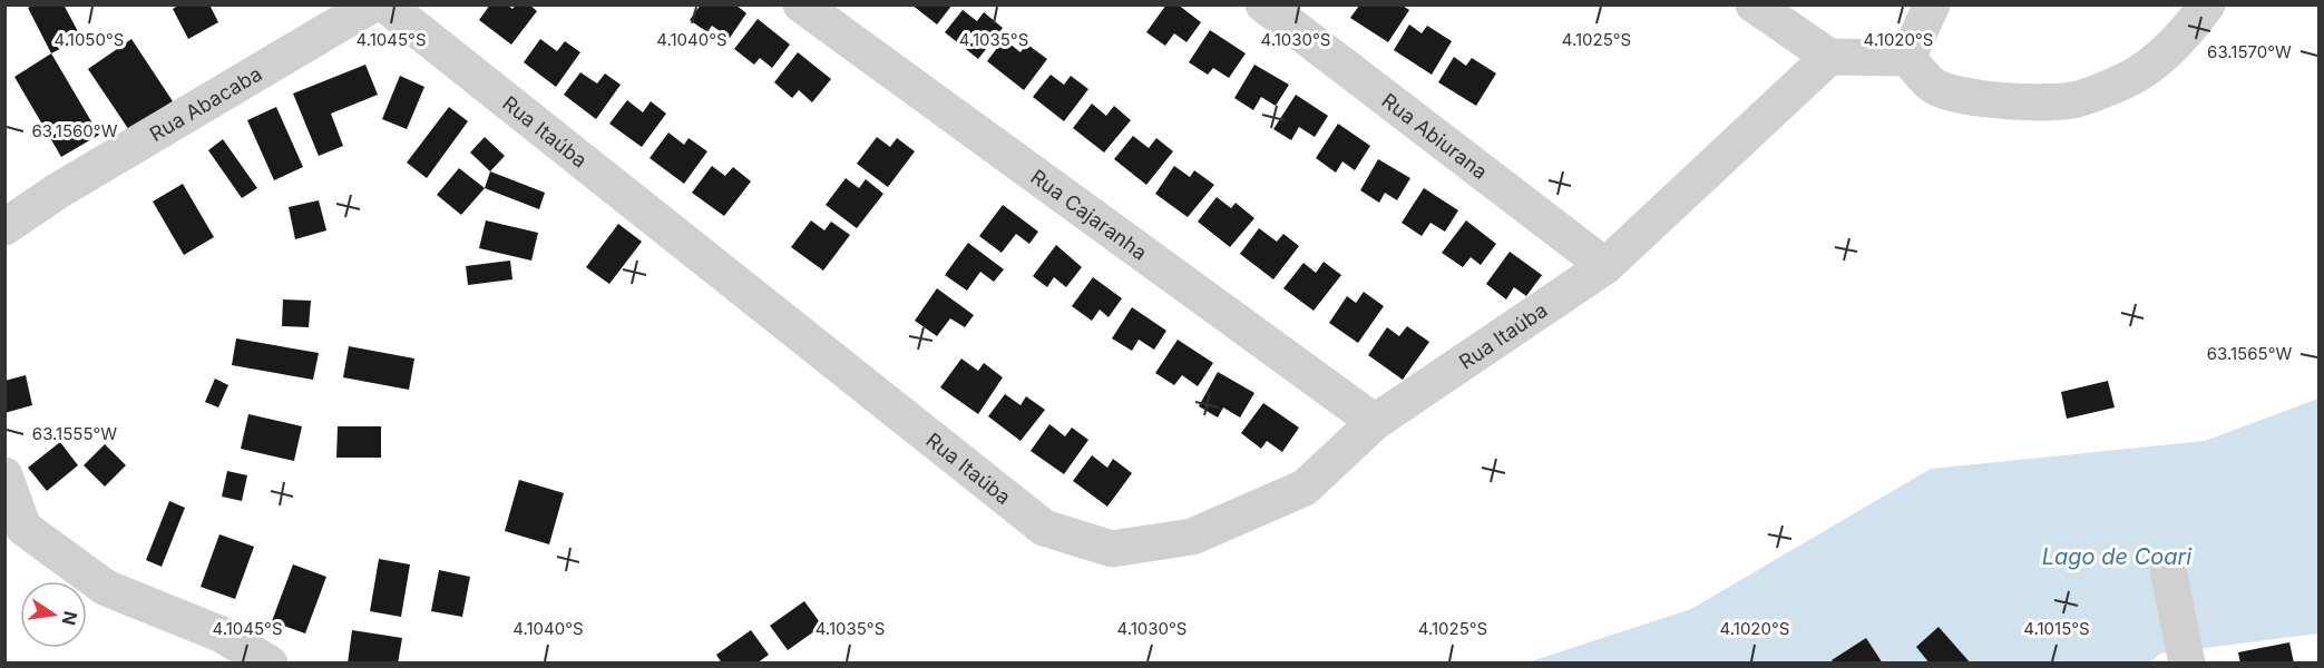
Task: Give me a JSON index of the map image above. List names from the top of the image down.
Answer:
{
  "streets": {
    "street": [
      "Rua Abacaba",
      "Rua Itaúba",
      "Rua Abiurana",
      "Rua Cajaranha"
    ]
  },
  "crossings": [
    ["Rua Itaúba", "Rua Abiurana"],
    ["Rua Itaúba", "Rua Cajaranha"]
  ],
  "water": ["Lago de Coari"],
  "north": "right",
  "coordinates": [
    "4.1050°S",
    "4.1045°S",
    "4.1040°S",
    "4.1035°S",
    "4.1030°S",
    "4.1025°S",
    "4.1020°S",
    "63.1570°W",
    "63.1560°W",
    "63.1565°W",
    "63.1555°W",
    "4.1015°S"
  ]
}
